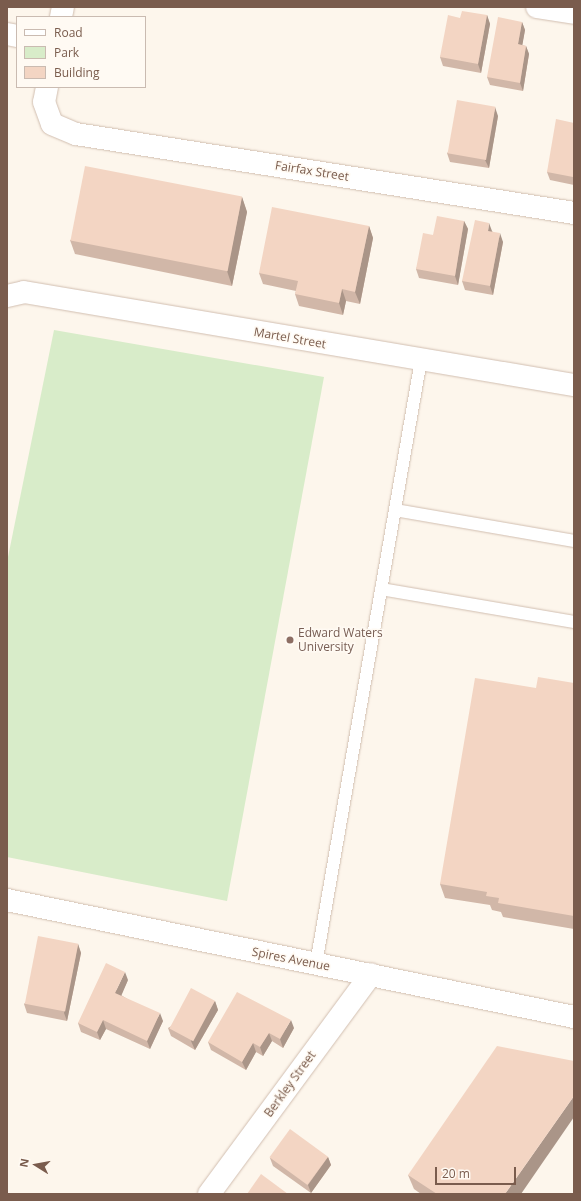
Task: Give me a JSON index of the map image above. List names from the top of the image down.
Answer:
{
  "streets": {
    "street": [
      "Fairfax Street",
      "Martel Street",
      "Spires Avenue",
      "Berkley Street"
    ]
  },
  "crossings": [
    ["Spires Avenue", "Berkley Street"]
  ],
  "places": ["Edward Waters University"],
  "legend": ["Road", "Park", "Building"],
  "scale_bar": "20 m",
  "north": "left"
}
